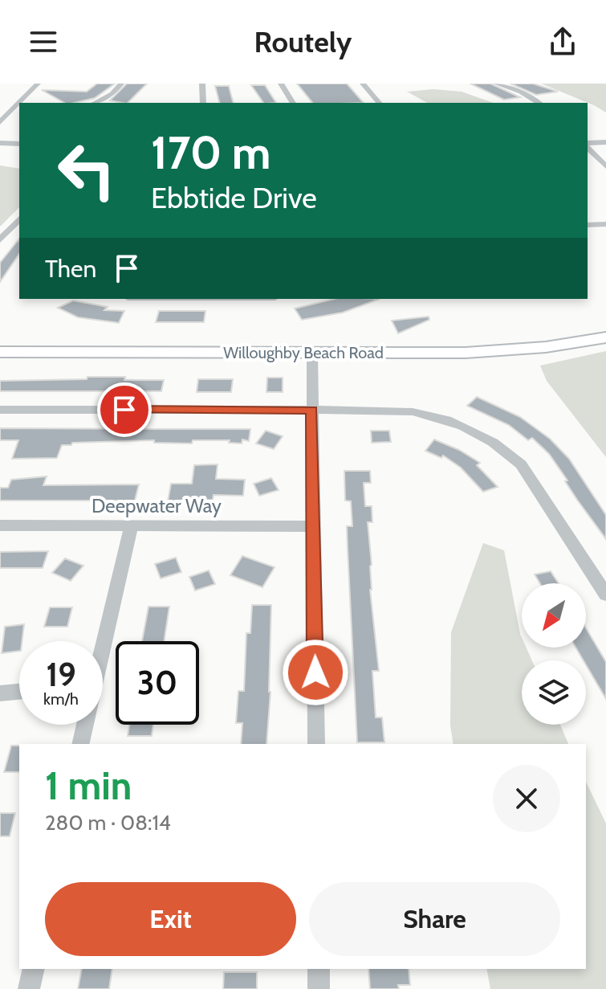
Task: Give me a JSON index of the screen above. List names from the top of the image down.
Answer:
{
  "streets": {
    "street": ["Willoughby Beach Road", "Deepwater Way"]
  },
  "north": "bottom left",
  "page": {
    "header": "Routely",
    "turn": ["170 m", "Ebbtide Drive"],
    "then": "Then",
    "speed": "19 km/h",
    "limit": "30",
    "heading": ["1 min", "280 m · 08:14"],
    "buttons": ["Exit", "Share"]
  }
}
